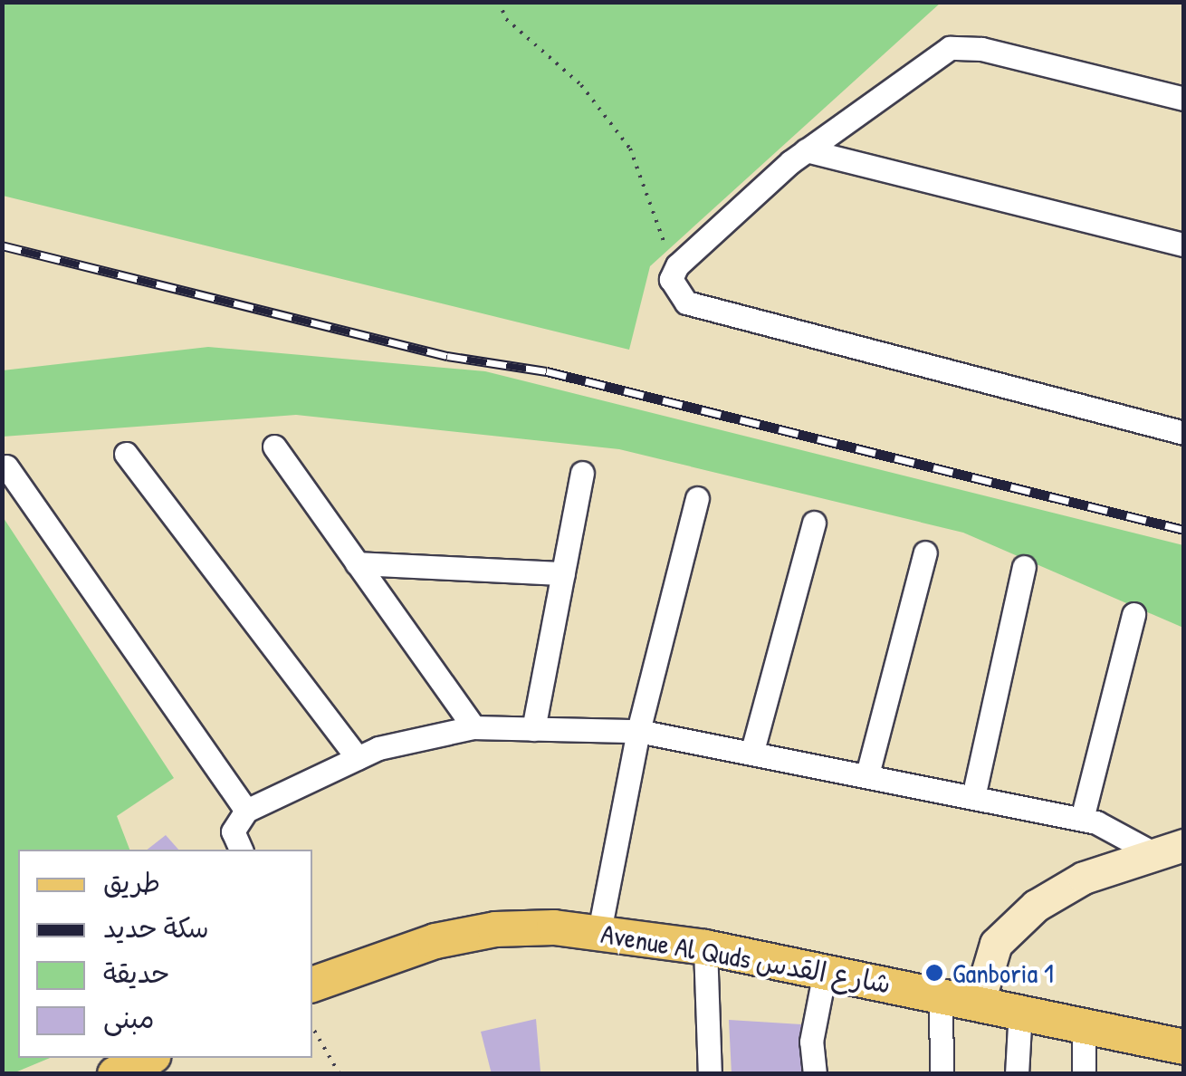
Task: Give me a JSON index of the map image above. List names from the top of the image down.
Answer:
{
  "streets": {
    "main road": ["Avenue Al Quds شارع القدس"]
  },
  "places": ["Ganboria 1"],
  "legend": [
    "طريق",
    "سكة حديد",
    "حديقة",
    "مبنى"
  ]
}
